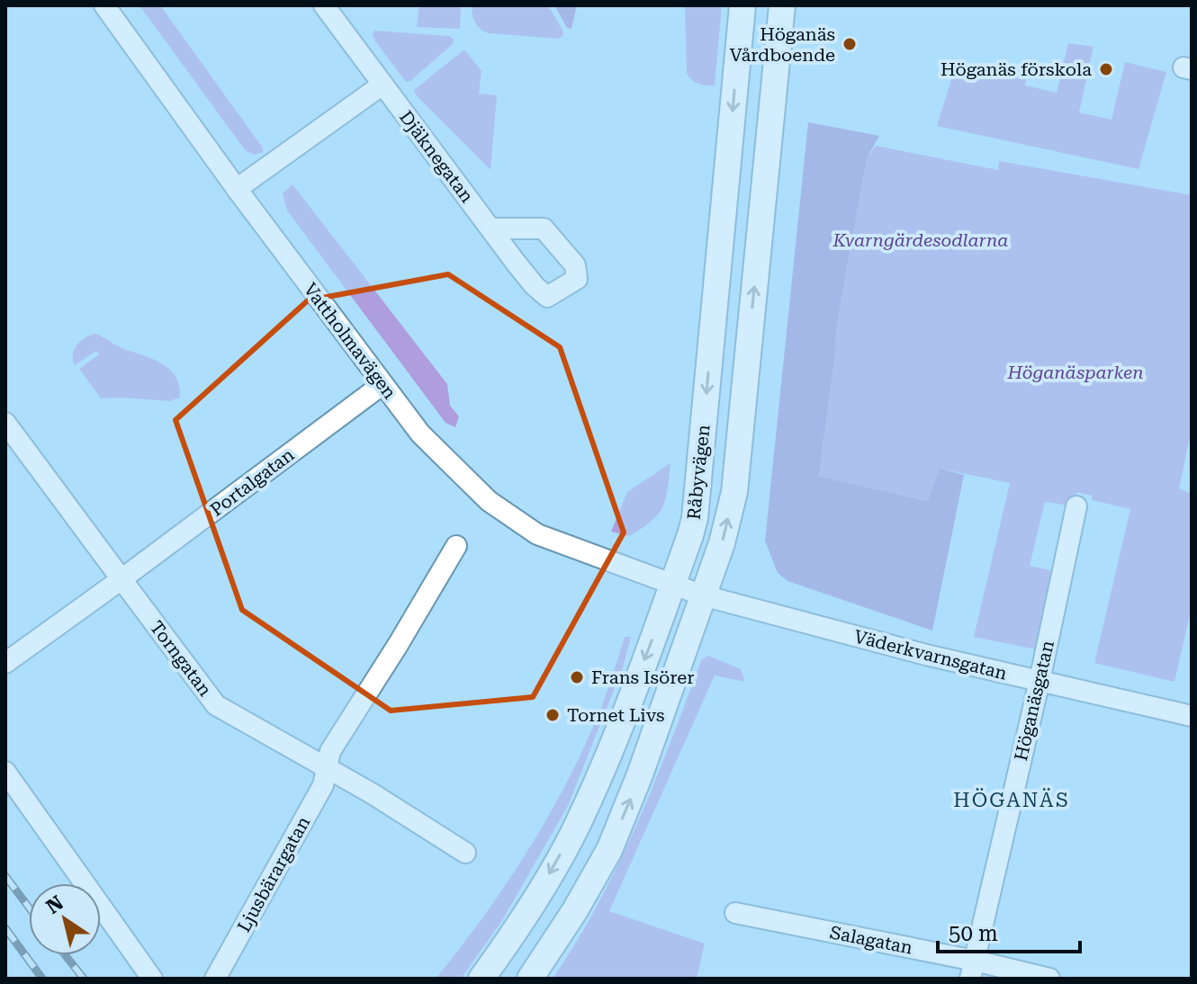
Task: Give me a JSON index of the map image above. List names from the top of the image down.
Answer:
{
  "streets": {
    "main road": ["Råbyvägen"],
    "street": [
      "Djäknegatan",
      "Vattholmavägen",
      "Portalgatan",
      "Väderkvarnsgatan",
      "Torngatan",
      "Höganäsgatan",
      "Ljusbärargatan",
      "Salagatan"
    ]
  },
  "crossings": [
    ["Vattholmavägen", "Råbyvägen"],
    ["Vattholmavägen", "Portalgatan"],
    ["Vattholmavägen", "Väderkvarnsgatan"],
    ["Råbyvägen", "Väderkvarnsgatan"],
    ["Portalgatan", "Torngatan"],
    ["Väderkvarnsgatan", "Höganäsgatan"],
    ["Torngatan", "Ljusbärargatan"],
    ["Höganäsgatan", "Salagatan"]
  ],
  "districts": ["HÖGANÄS"],
  "parks": ["Kvarngärdesodlarna", "Höganäsparken"],
  "places": [
    "Höganäs Vårdboende",
    "Höganäs förskola",
    "Frans Isörer",
    "Tornet Livs"
  ],
  "scale_bar": "50 m",
  "north": "top left"
}
